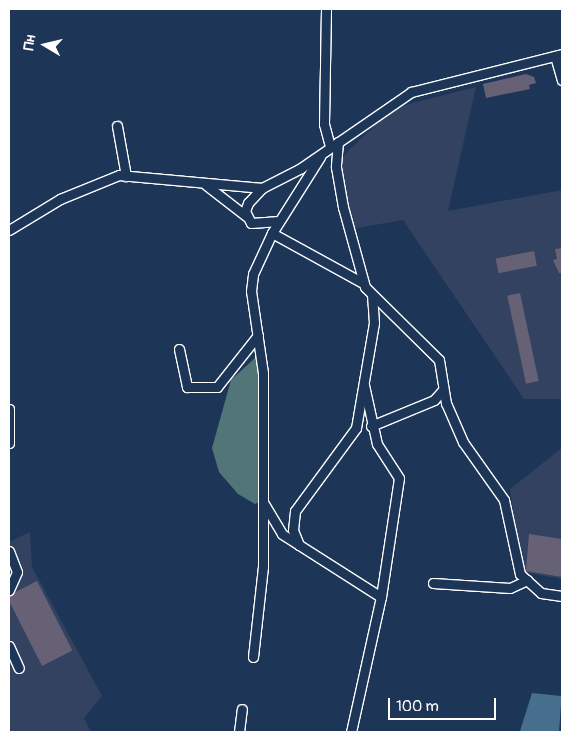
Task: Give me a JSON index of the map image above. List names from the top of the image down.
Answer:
{
  "scale_bar": "100 m",
  "north": "left"
}
